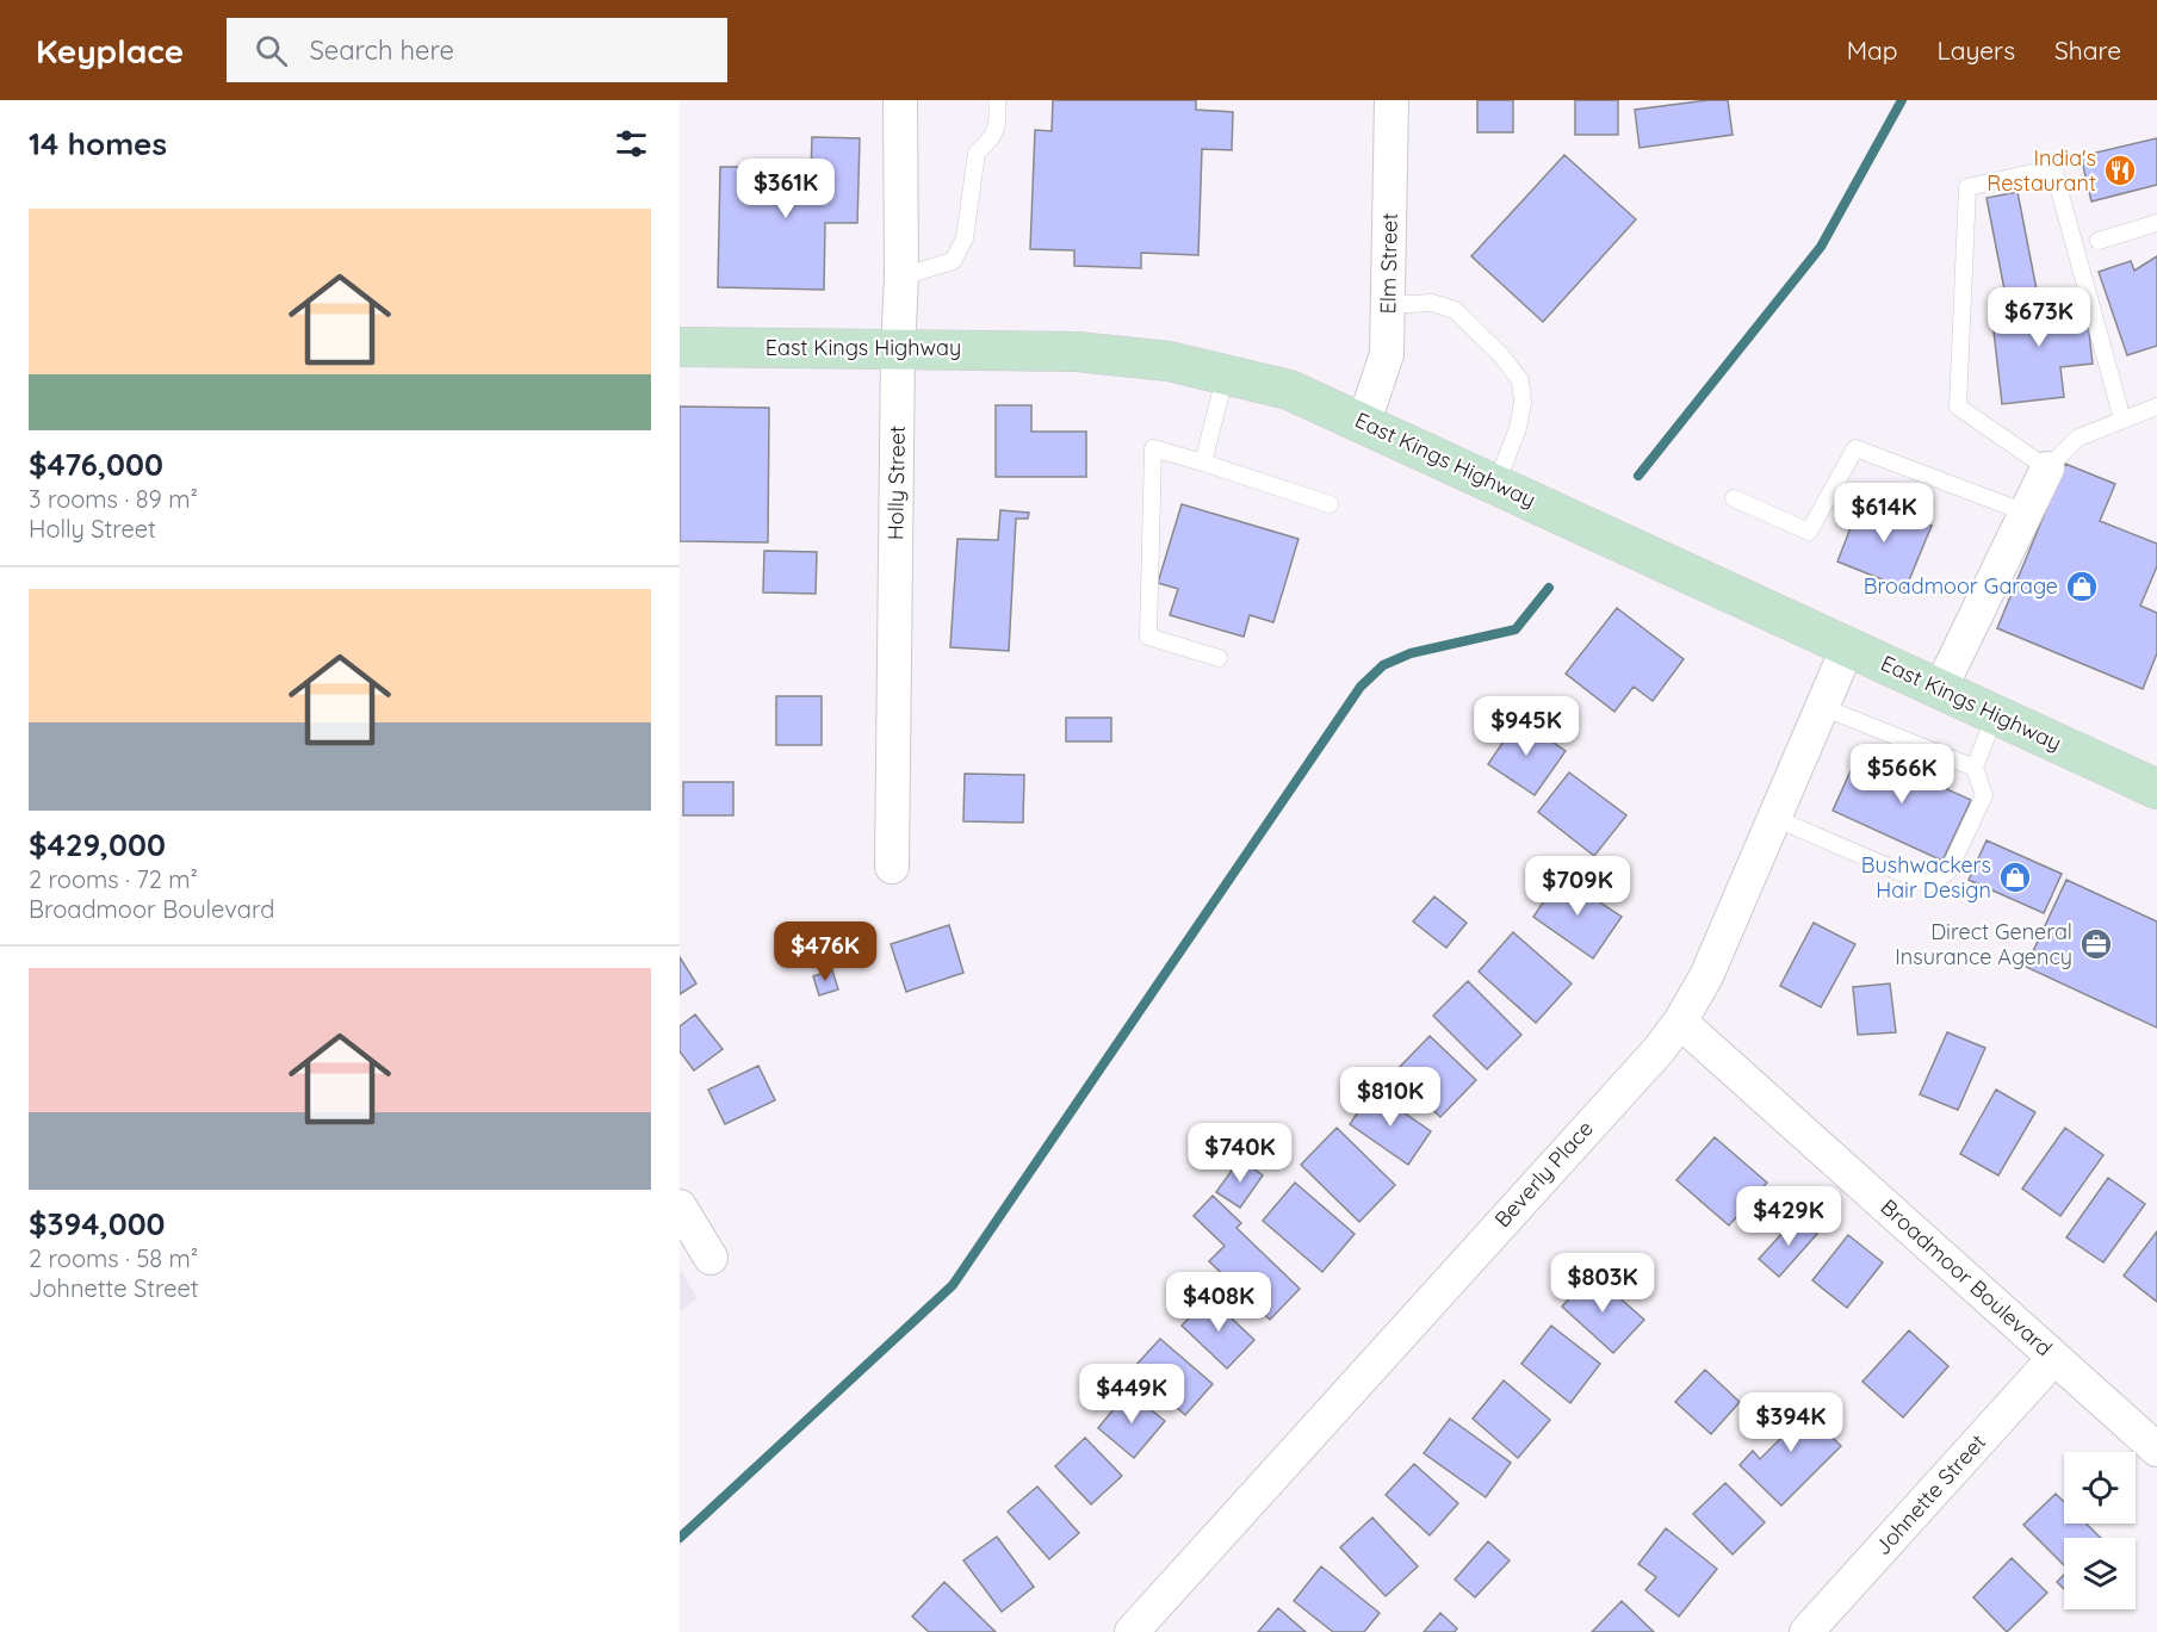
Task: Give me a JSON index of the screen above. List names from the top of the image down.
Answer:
{
  "streets": {
    "main road": ["East Kings Highway"],
    "street": [
      "Elm Street",
      "Holly Street",
      "Beverly Place",
      "Broadmoor Boulevard",
      "Johnette Street"
    ]
  },
  "crossings": [
    ["Elm Street", "East Kings Highway"],
    ["East Kings Highway", "Holly Street"],
    ["East Kings Highway", "Beverly Place"],
    ["Beverly Place", "Broadmoor Boulevard"],
    ["Broadmoor Boulevard", "Johnette Street"]
  ],
  "places": {
    "restaurant": ["India's Restaurant"],
    "shop": ["Broadmoor Garage", "Bushwackers Hair Design"],
    "office": ["Direct General Insurance Agency"]
  },
  "page": {
    "header": "Keyplace",
    "search": "Search here",
    "nav": ["Map", "Layers", "Share"],
    "heading": "14 homes",
    "price": [
      "$361K",
      "$673K",
      "$614K",
      "$945K",
      "$566K",
      "$709K",
      "$476K",
      "$810K",
      "$740K",
      "$429K",
      "$803K",
      "$408K",
      "$449K",
      "$394K"
    ],
    "list": [
      {
        "name": "$476,000",
        "note": "3 rooms · 89 m² · Holly Street"
      },
      {
        "name": "$429,000",
        "note": "2 rooms · 72 m² · Broadmoor Boulevard"
      },
      {
        "name": "$394,000",
        "note": "2 rooms · 58 m² · Johnette Street"
      }
    ]
  }
}
